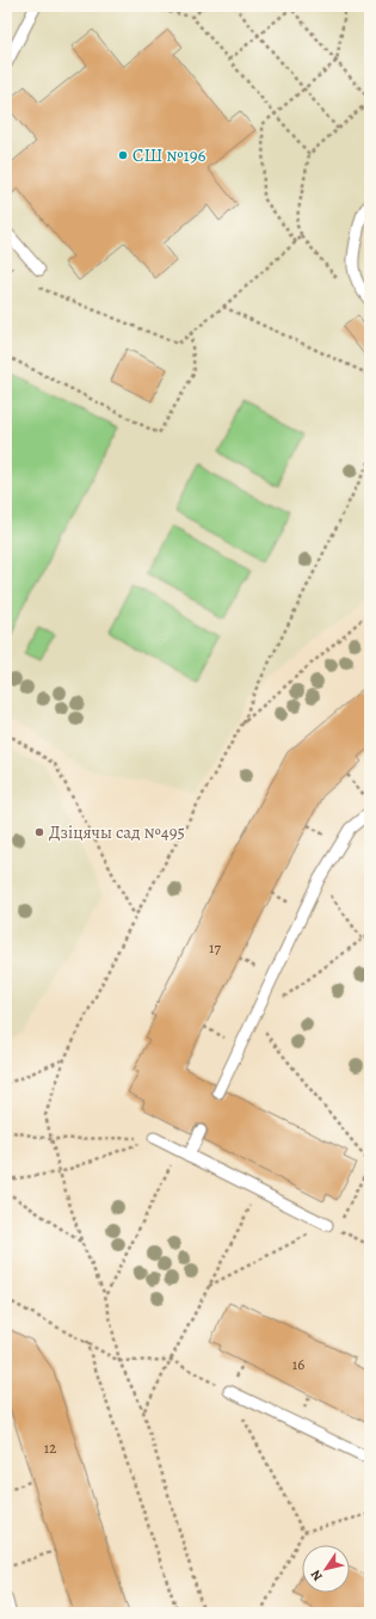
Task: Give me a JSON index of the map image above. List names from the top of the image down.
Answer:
{
  "places": ["СШ №196", "Дзіцячы сад №495"],
  "house_numbers": ["17", "16", "12"],
  "north": "bottom left"
}
